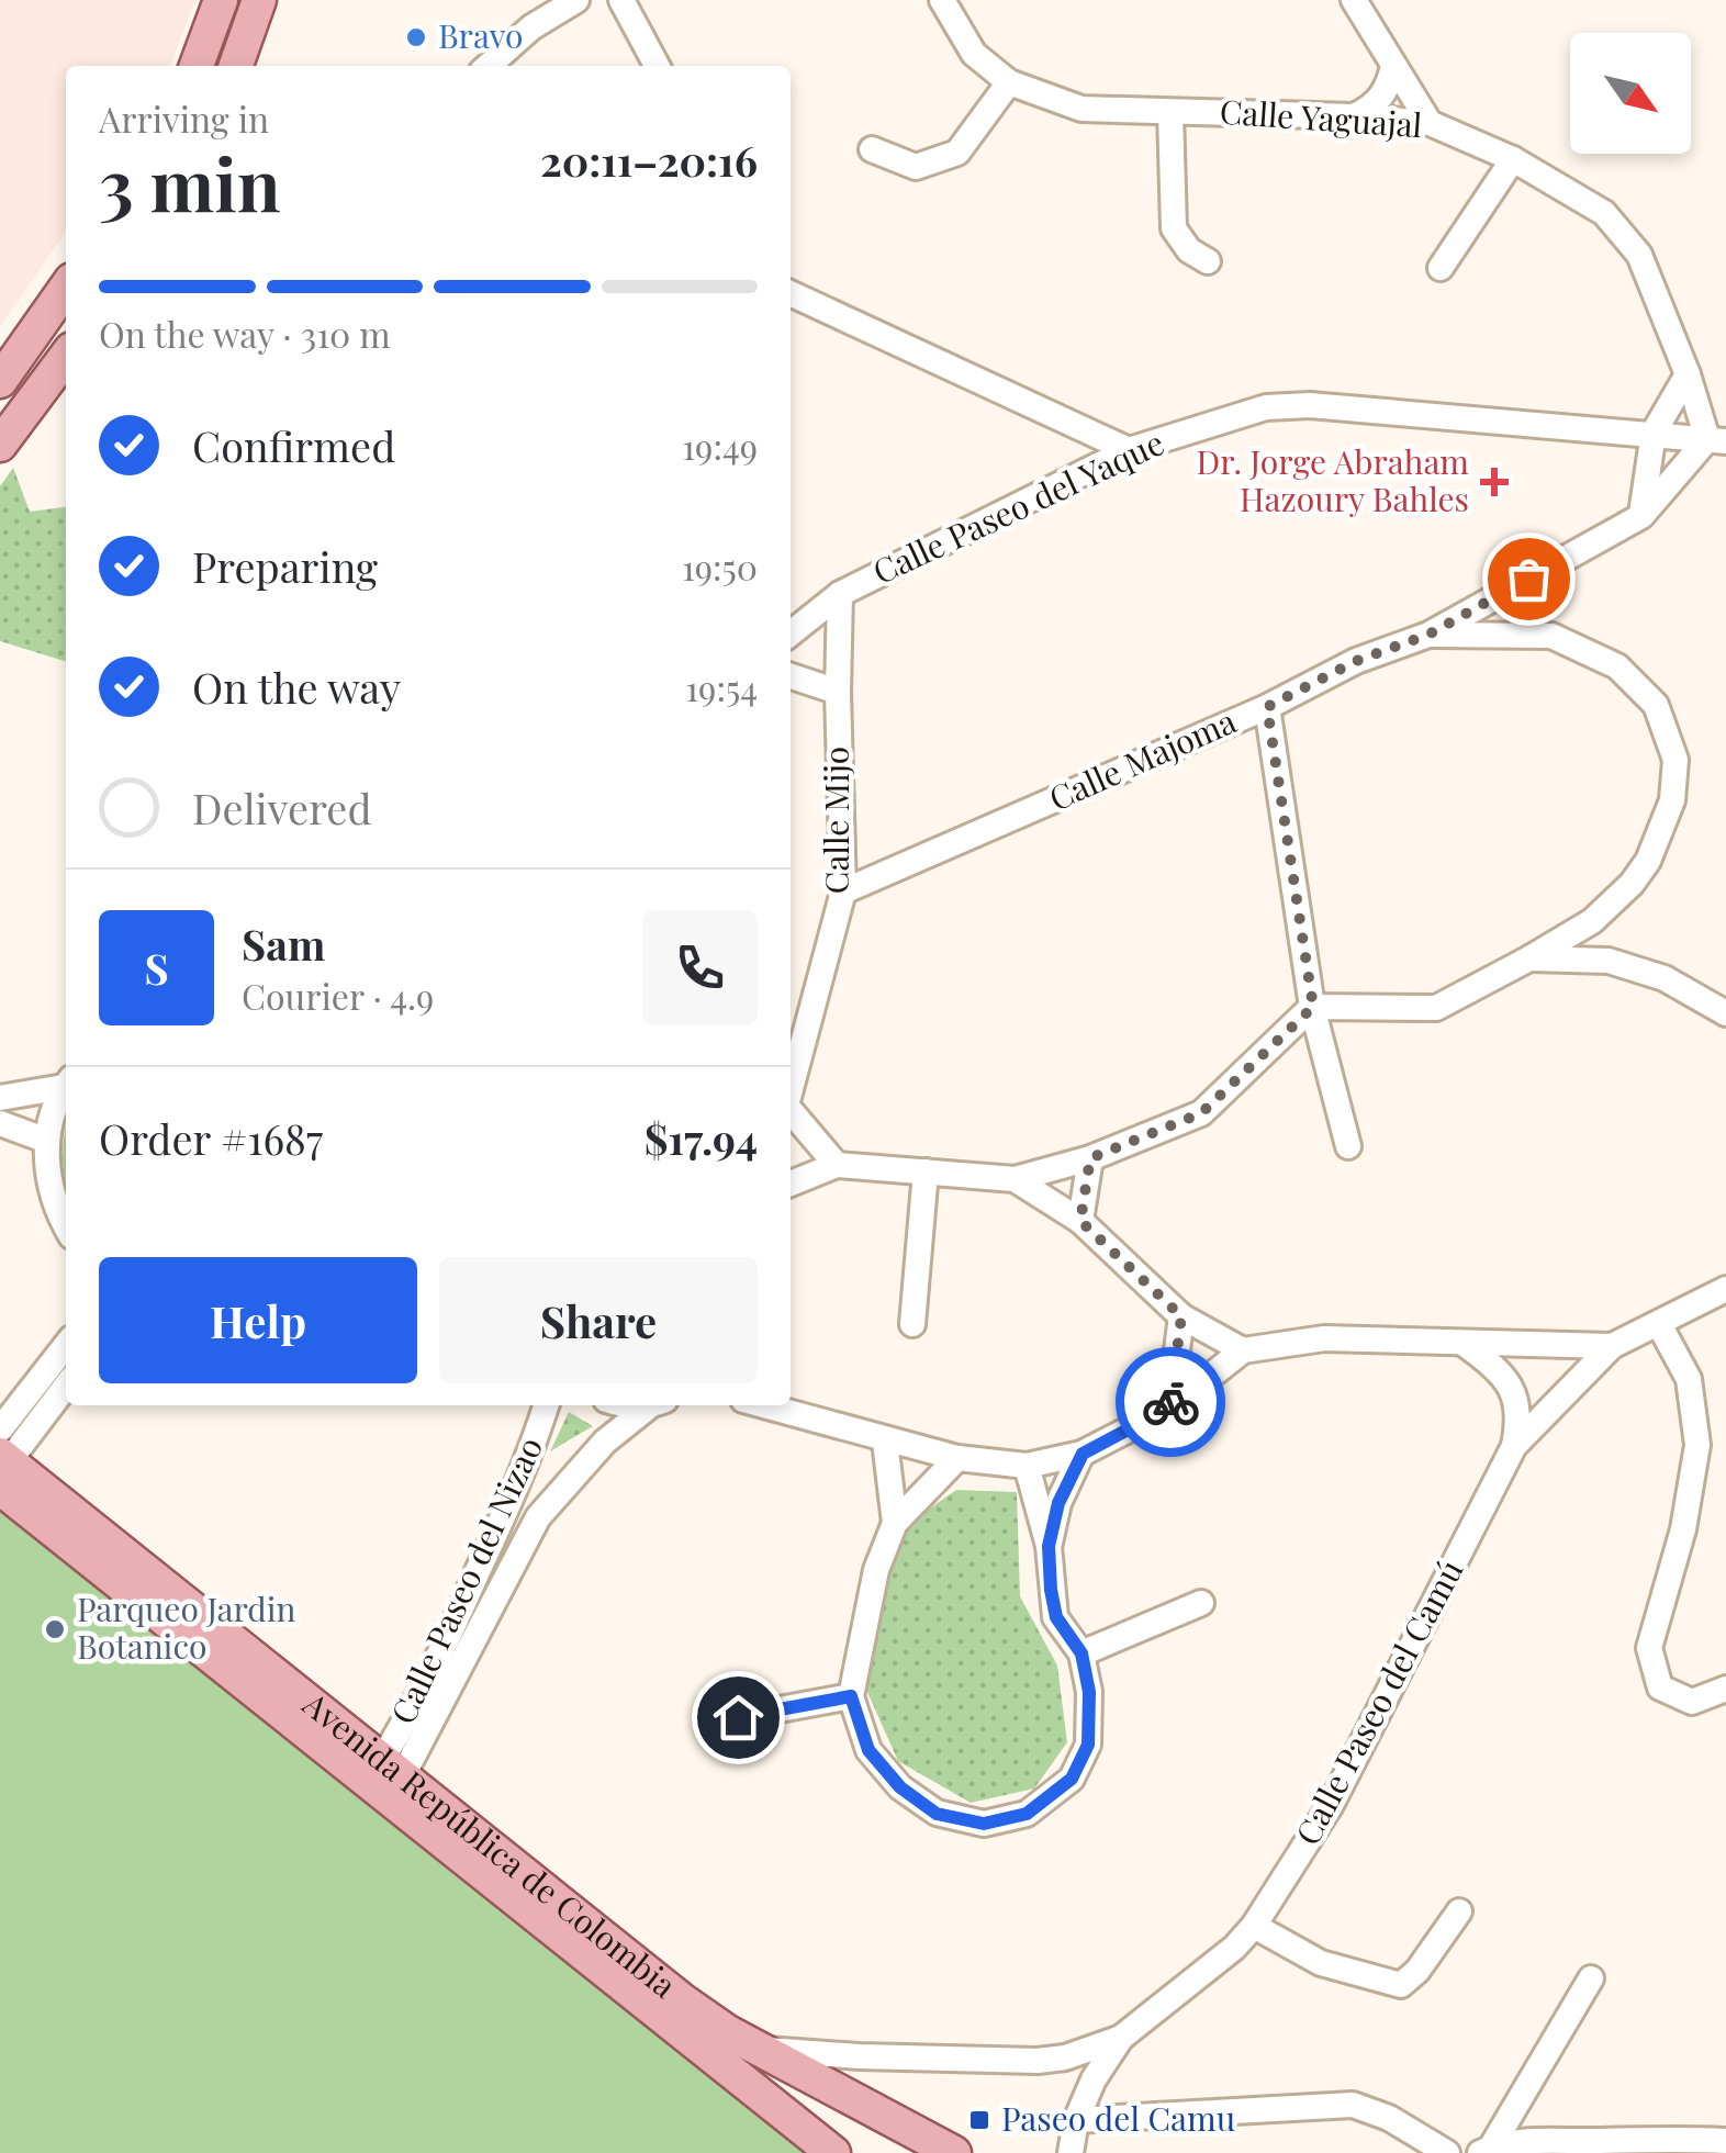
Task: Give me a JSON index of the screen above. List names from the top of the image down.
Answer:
{
  "streets": {
    "main road": ["Avenida República de Colombia"],
    "street": [
      "Calle Yaguajal",
      "Calle Paseo del Yaque",
      "Calle Majoma",
      "Calle Mijo",
      "Calle Paseo del Nizao",
      "Calle Paseo del Camú"
    ]
  },
  "crossings": [
    ["Calle Yaguajal", "Calle Paseo del Yaque"],
    ["Calle Yaguajal", "Calle Majoma"],
    ["Calle Paseo del Yaque", "Calle Majoma"],
    ["Calle Paseo del Yaque", "Calle Mijo"],
    ["Calle Majoma", "Calle Mijo"],
    ["Calle Paseo del Nizao", "Avenida República de Colombia"]
  ],
  "places": {
    "other": ["Bravo", "Parqueo Jardin Botanico"],
    "health": ["Dr. Jorge Abraham Hazoury Bahles"],
    "transit": ["Paseo del Camu"]
  },
  "north": "bottom right",
  "page": {
    "heading": ["3 min", "Arriving in", "20:11–20:16"],
    "panel": [
      "Sam",
      "Courier · 4.9",
      "Order #1687",
      "$17.94"
    ],
    "bar": "On the way · 310 m",
    "list": [
      ["Confirmed", "19:49"],
      ["Preparing", "19:50"],
      ["On the way", "19:54"],
      "Delivered"
    ],
    "round": "S",
    "buttons": ["Help", "Share"]
  }
}
